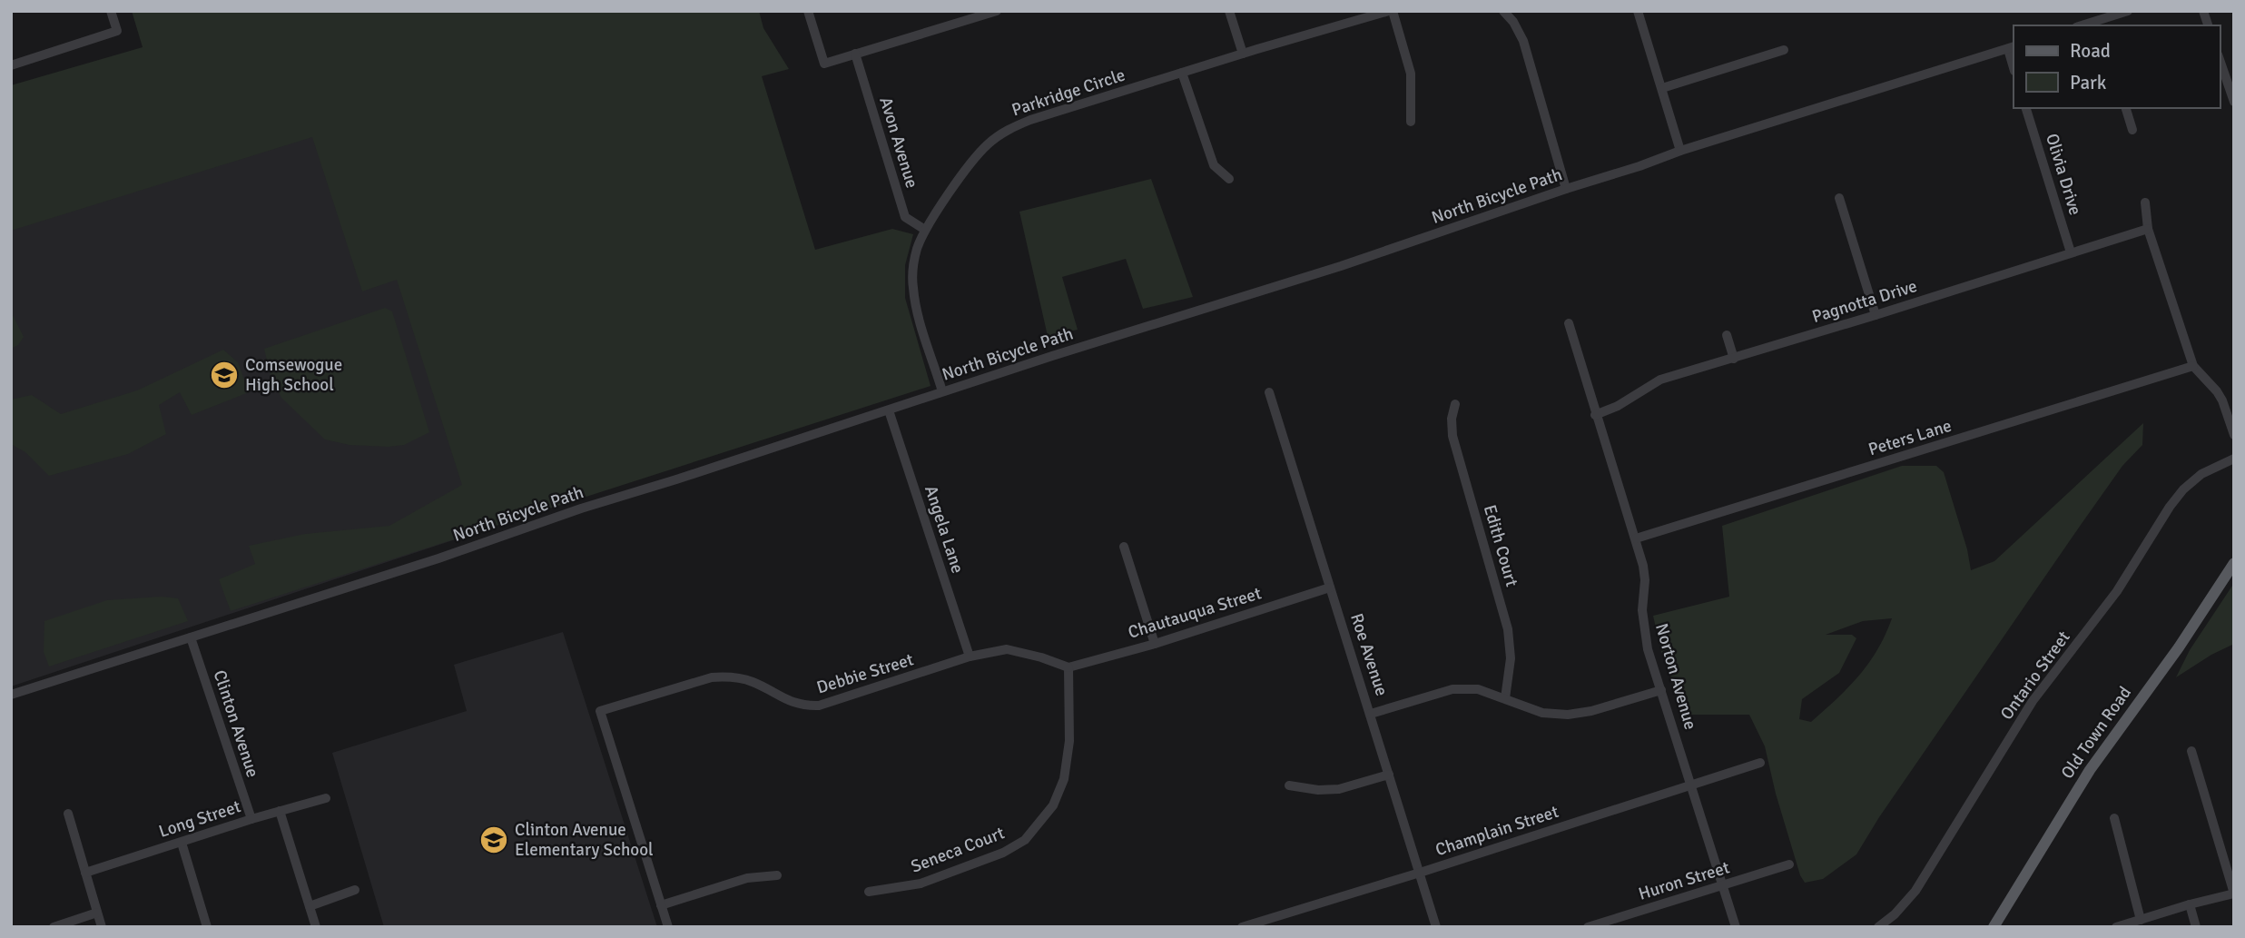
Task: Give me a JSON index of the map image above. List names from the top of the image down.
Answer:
{
  "streets": {
    "main road": ["Old Town Road"],
    "street": [
      "Parkridge Circle",
      "Avon Avenue",
      "Olivia Drive",
      "North Bicycle Path",
      "Pagnotta Drive",
      "Peters Lane",
      "Angela Lane",
      "Edith Court",
      "Chautauqua Street",
      "Roe Avenue",
      "Debbie Street",
      "Ontario Street",
      "Norton Avenue",
      "Clinton Avenue",
      "Long Street",
      "Champlain Street",
      "Seneca Court",
      "Huron Street"
    ]
  },
  "crossings": [
    ["Parkridge Circle", "Avon Avenue"],
    ["Parkridge Circle", "North Bicycle Path"],
    ["Olivia Drive", "Pagnotta Drive"],
    ["North Bicycle Path", "Angela Lane"],
    ["North Bicycle Path", "Clinton Avenue"],
    ["Pagnotta Drive", "Norton Avenue"],
    ["Peters Lane", "Norton Avenue"],
    ["Angela Lane", "Debbie Street"],
    ["Chautauqua Street", "Roe Avenue"],
    ["Chautauqua Street", "Debbie Street"],
    ["Chautauqua Street", "Seneca Court"],
    ["Roe Avenue", "Champlain Street"],
    ["Debbie Street", "Seneca Court"],
    ["Norton Avenue", "Champlain Street"],
    ["Norton Avenue", "Huron Street"],
    ["Clinton Avenue", "Long Street"]
  ],
  "places": {
    "school or university": ["Comsewogue High School", "Clinton Avenue Elementary School"]
  },
  "legend": ["Road", "Park"]
}
